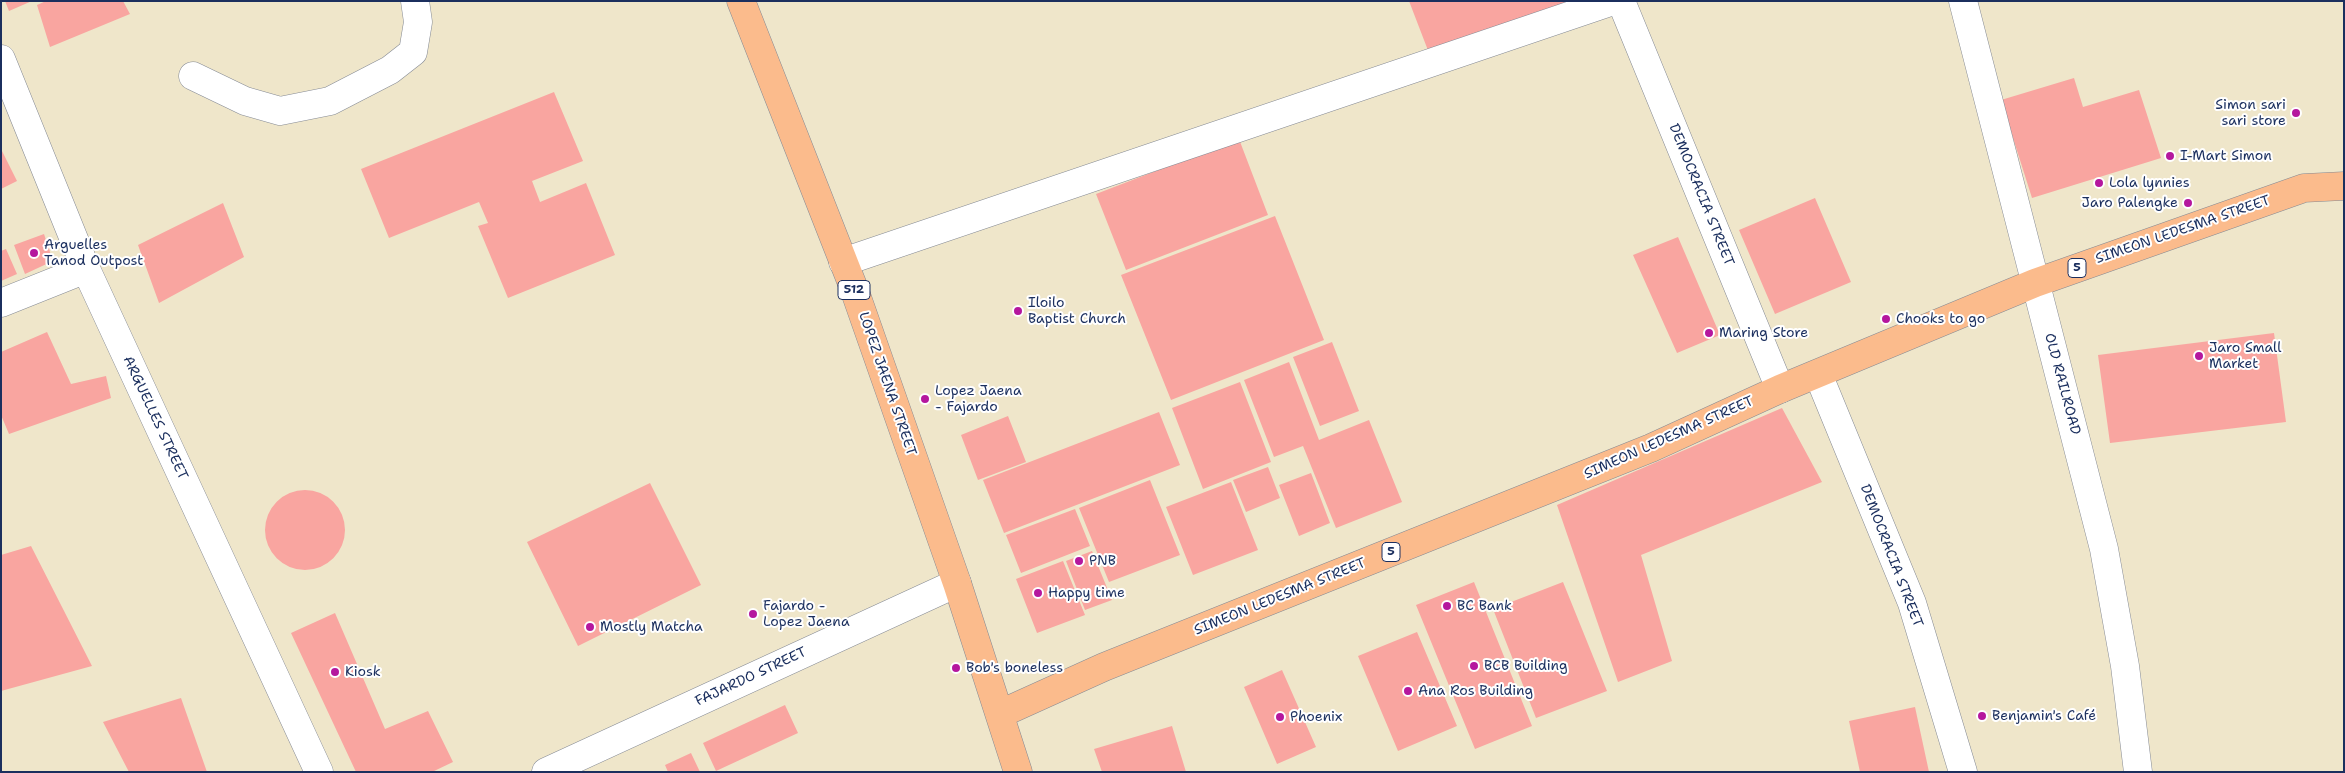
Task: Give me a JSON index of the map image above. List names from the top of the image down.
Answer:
{
  "streets": {
    "main road": [
      "SIMEON LEDESMA STREET",
      "5",
      "512",
      "LOPEZ JAENA STREET"
    ],
    "street": [
      "DEMOCRACIA STREET",
      "OLD RAILROAD",
      "ARGUELLES STREET",
      "FAJARDO STREET"
    ]
  },
  "crossings": [
    ["DEMOCRACIA STREET", "SIMEON LEDESMA STREET"],
    ["SIMEON LEDESMA STREET", "LOPEZ JAENA STREET"],
    ["SIMEON LEDESMA STREET", "OLD RAILROAD"],
    ["LOPEZ JAENA STREET", "FAJARDO STREET"]
  ],
  "places": [
    "Simon sari sari store",
    "I-Mart Simon",
    "Lola lynnies",
    "Jaro Palengke",
    "Arguelles Tanod Outpost",
    "Iloilo Baptist Church",
    "Chooks to go",
    "Maring Store",
    "Jaro Small Market",
    "Lopez Jaena - Fajardo",
    "PNB",
    "Happy time",
    "BC Bank",
    "Fajardo - Lopez Jaena",
    "Mostly Matcha",
    "BCB Building",
    "Bob's boneless",
    "Kiosk",
    "Ana Ros Building",
    "Benjamin's Café",
    "Phoenix"
  ]
}
